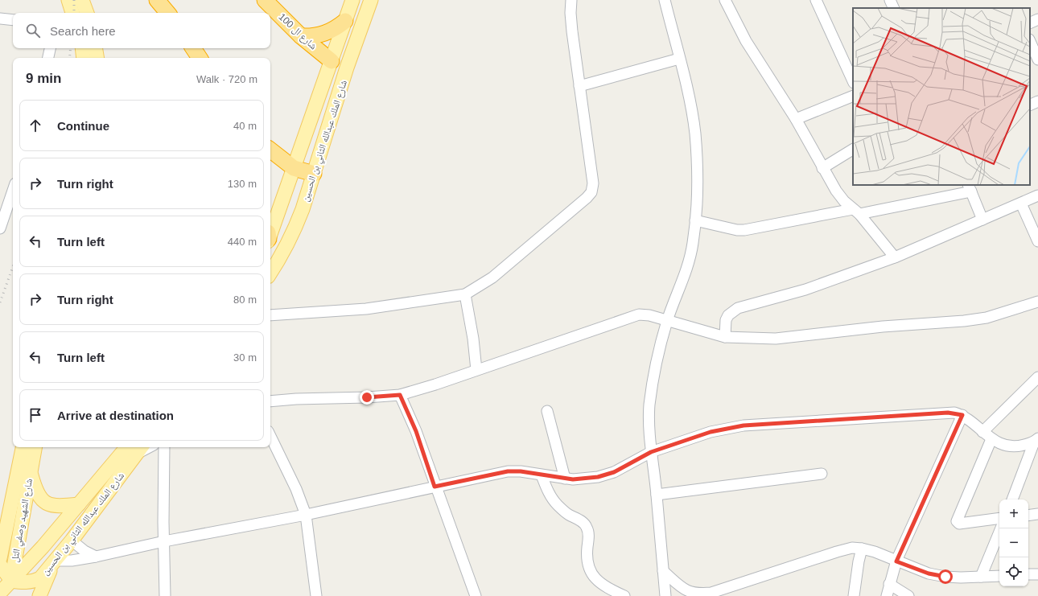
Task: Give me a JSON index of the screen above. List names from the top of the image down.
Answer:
{
  "streets": {
    "highway": ["شارع ال 100"],
    "main road": ["شارع الملك عبدالله الثاني بن الحسين", "شارع الشهيد وصفي التل"]
  },
  "crossings": [
    ["شارع ال 100", "شارع الملك عبدالله الثاني بن الحسين"],
    ["شارع الملك عبدالله الثاني بن الحسين", "شارع الشهيد وصفي التل"]
  ],
  "page": {
    "search": "Search here",
    "heading": ["9 min", "Walk · 720 m"],
    "list": [
      ["Continue", "40 m"],
      ["Turn right", "130 m"],
      ["Turn left", "440 m"],
      ["Turn right", "80 m"],
      ["Turn left", "30 m"],
      "Arrive at destination"
    ],
    "map_buttons": ["+", "−"]
  }
}
